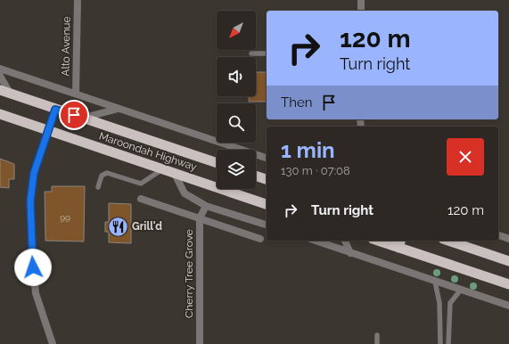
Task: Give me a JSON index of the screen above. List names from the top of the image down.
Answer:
{
  "streets": {
    "highway": ["Maroondah Highway"],
    "street": ["Alto Avenue", "Cherry Tree Grove"]
  },
  "places": {
    "restaurant": ["Grill'd"]
  },
  "house_numbers": ["99"],
  "north": "bottom left",
  "page": {
    "turn": ["120 m", "Turn right"],
    "then": "Then",
    "heading": ["1 min", "130 m · 07:08"],
    "list": [
      {
        "name": "Turn right",
        "value": "120 m"
      }
    ]
  }
}
